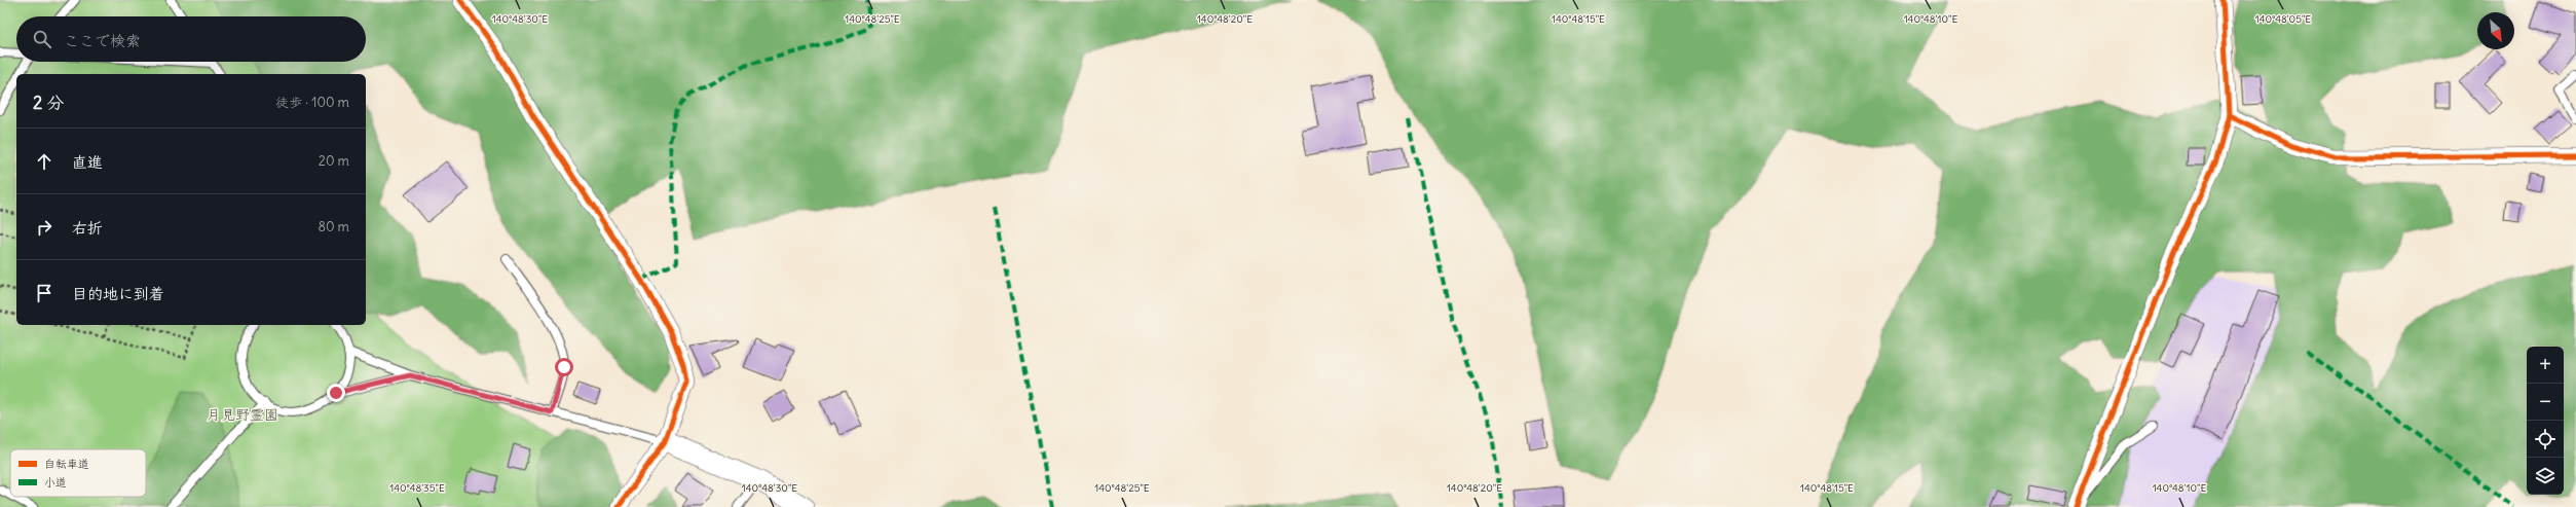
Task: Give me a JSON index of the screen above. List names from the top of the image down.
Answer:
{
  "parks": ["月見野霊園"],
  "legend": ["自転車道", "小道"],
  "north": "bottom right",
  "page": {
    "search": "ここで検索",
    "heading": ["2 分", "徒歩 · 100 m"],
    "list": [
      ["直進", "20 m"],
      ["右折", "80 m"],
      "目的地に到着"
    ],
    "map_buttons": ["+", "−"]
  },
  "coordinates": [
    "140°48'30\"E",
    "140°48'25\"E",
    "140°48'20\"E",
    "140°48'15\"E",
    "140°48'10\"E",
    "140°48'05\"E",
    "140°48'35\"E"
  ]
}
